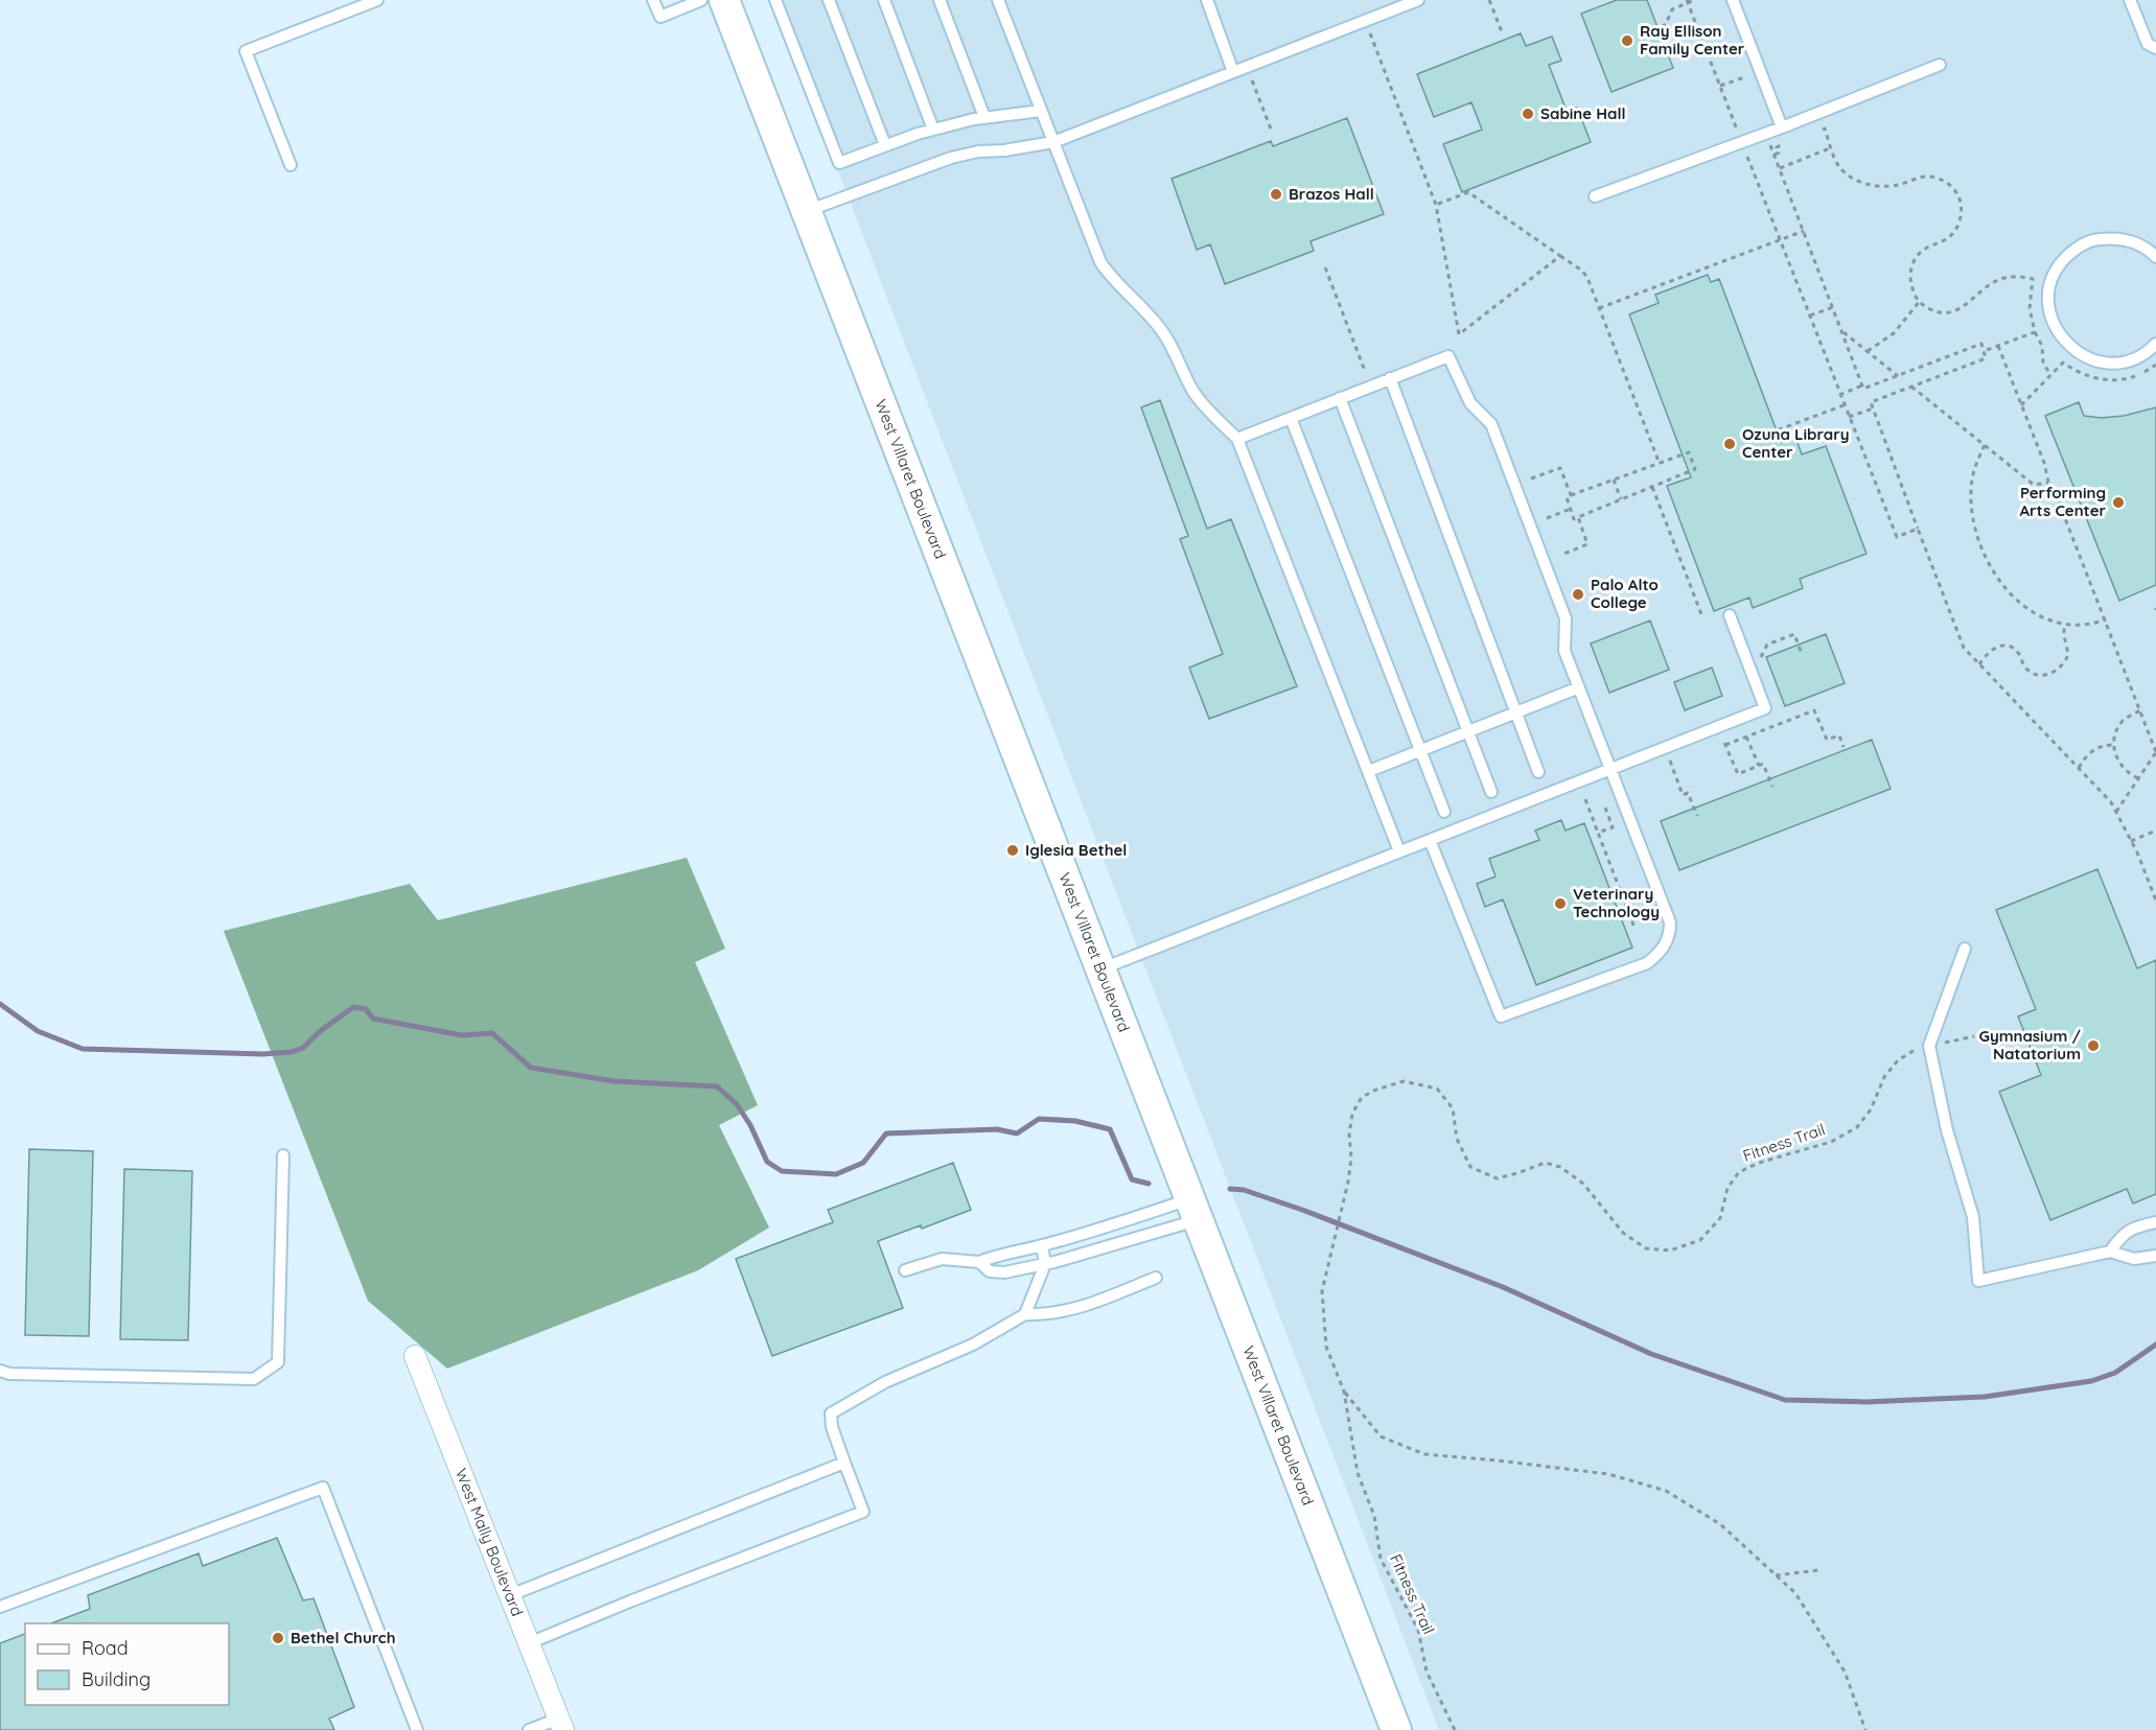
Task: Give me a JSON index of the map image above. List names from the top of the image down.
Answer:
{
  "streets": {
    "street": ["West Villaret Boulevard", "West Mally Boulevard"],
    "path": ["Fitness Trail"]
  },
  "places": [
    "Ray Ellison Family Center",
    "Sabine Hall",
    "Brazos Hall",
    "Ozuna Library Center",
    "Performing Arts Center",
    "Palo Alto College",
    "Iglesia Bethel",
    "Veterinary Technology",
    "Gymnasium / Natatorium",
    "Bethel Church"
  ],
  "legend": ["Road", "Building"]
}
